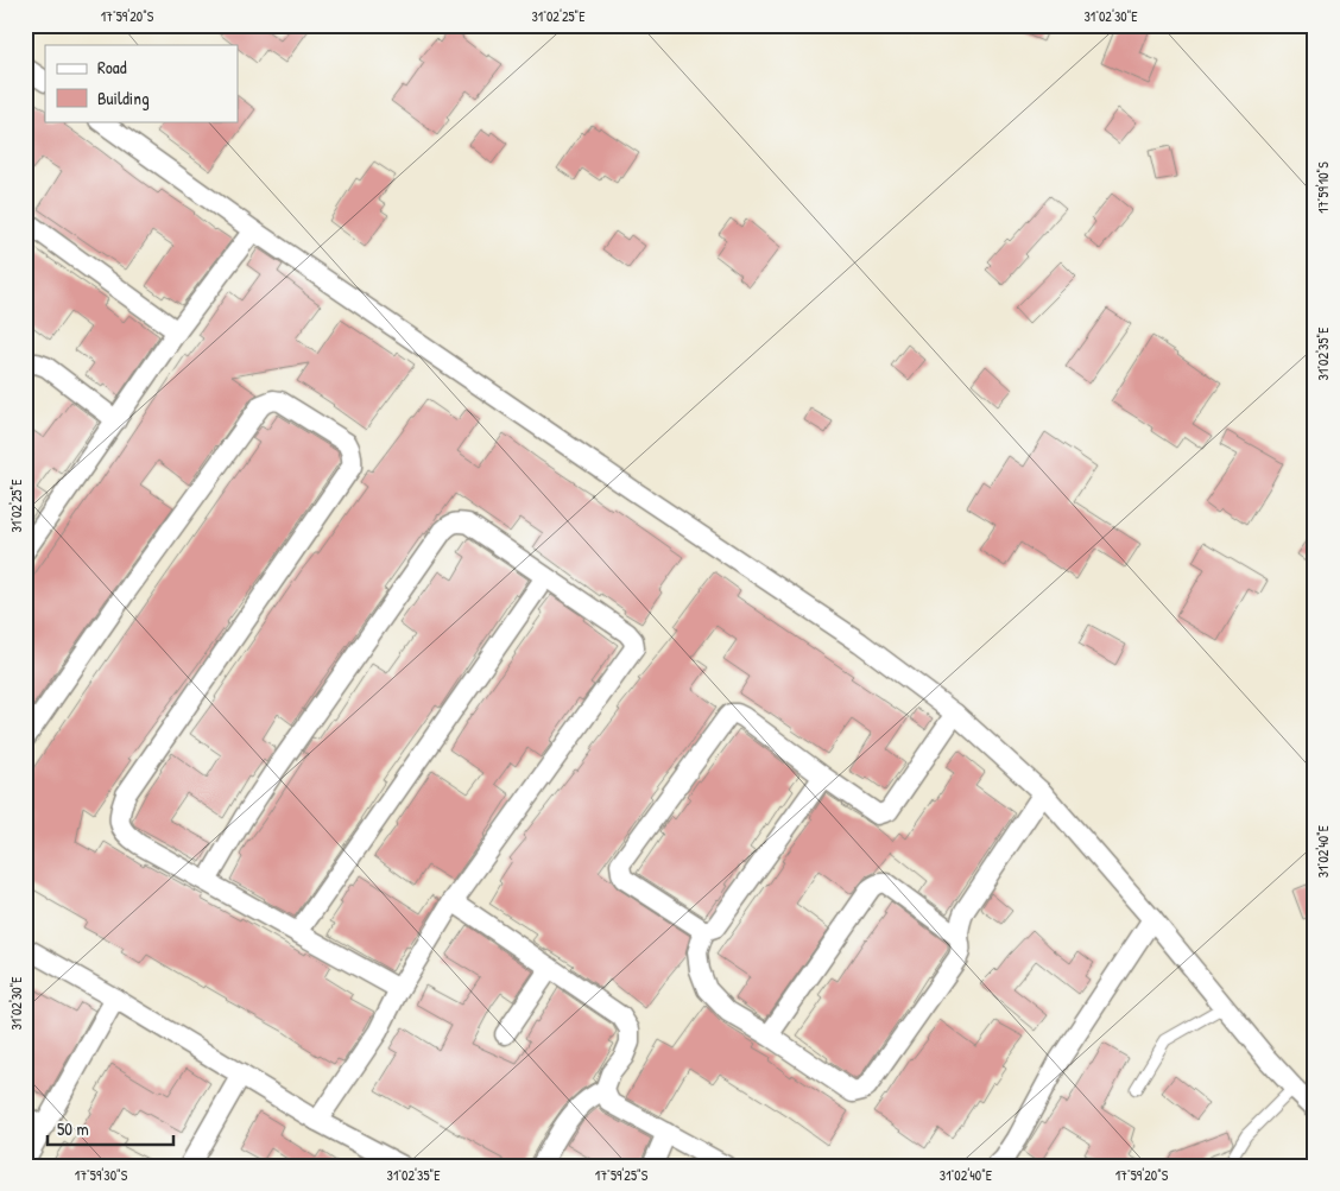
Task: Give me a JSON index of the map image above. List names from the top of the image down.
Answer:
{
  "legend": ["Road", "Building"],
  "scale_bar": "50 m",
  "coordinates": [
    "17°59'20\"S",
    "31°02'25\"E",
    "31°02'30\"E",
    "17°59'10\"S",
    "31°02'35\"E",
    "31°02'40\"E",
    "17°59'30\"S",
    "17°59'25\"S"
  ]
}
